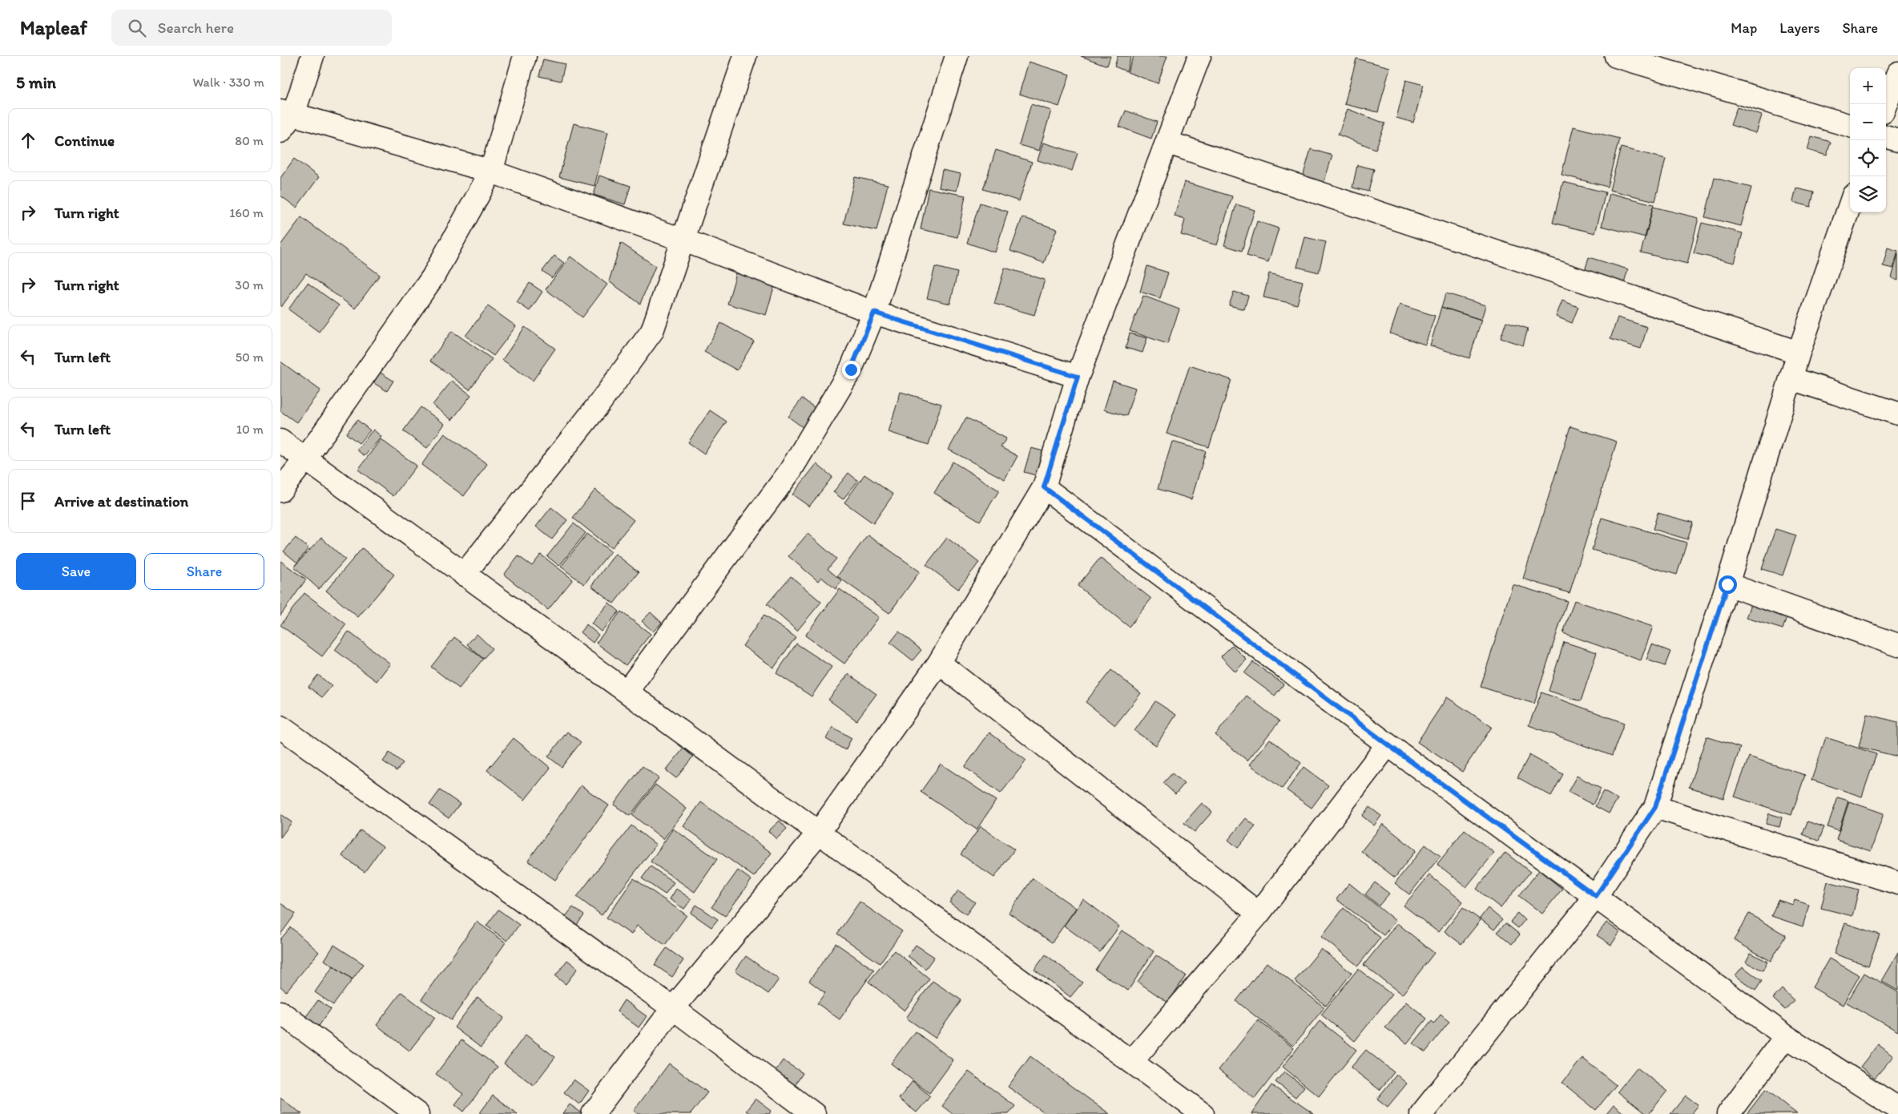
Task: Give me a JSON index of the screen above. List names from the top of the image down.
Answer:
{
  "page": {
    "header": "Mapleaf",
    "search": "Search here",
    "nav": ["Map", "Layers", "Share"],
    "heading": ["5 min", "Walk · 330 m"],
    "map_buttons": ["+", "−"],
    "list": [
      ["Continue", "80 m"],
      ["Turn right", "160 m"],
      ["Turn right", "30 m"],
      ["Turn left", "50 m"],
      ["Turn left", "10 m"],
      "Arrive at destination"
    ],
    "buttons": ["Save", "Share"]
  }
}
